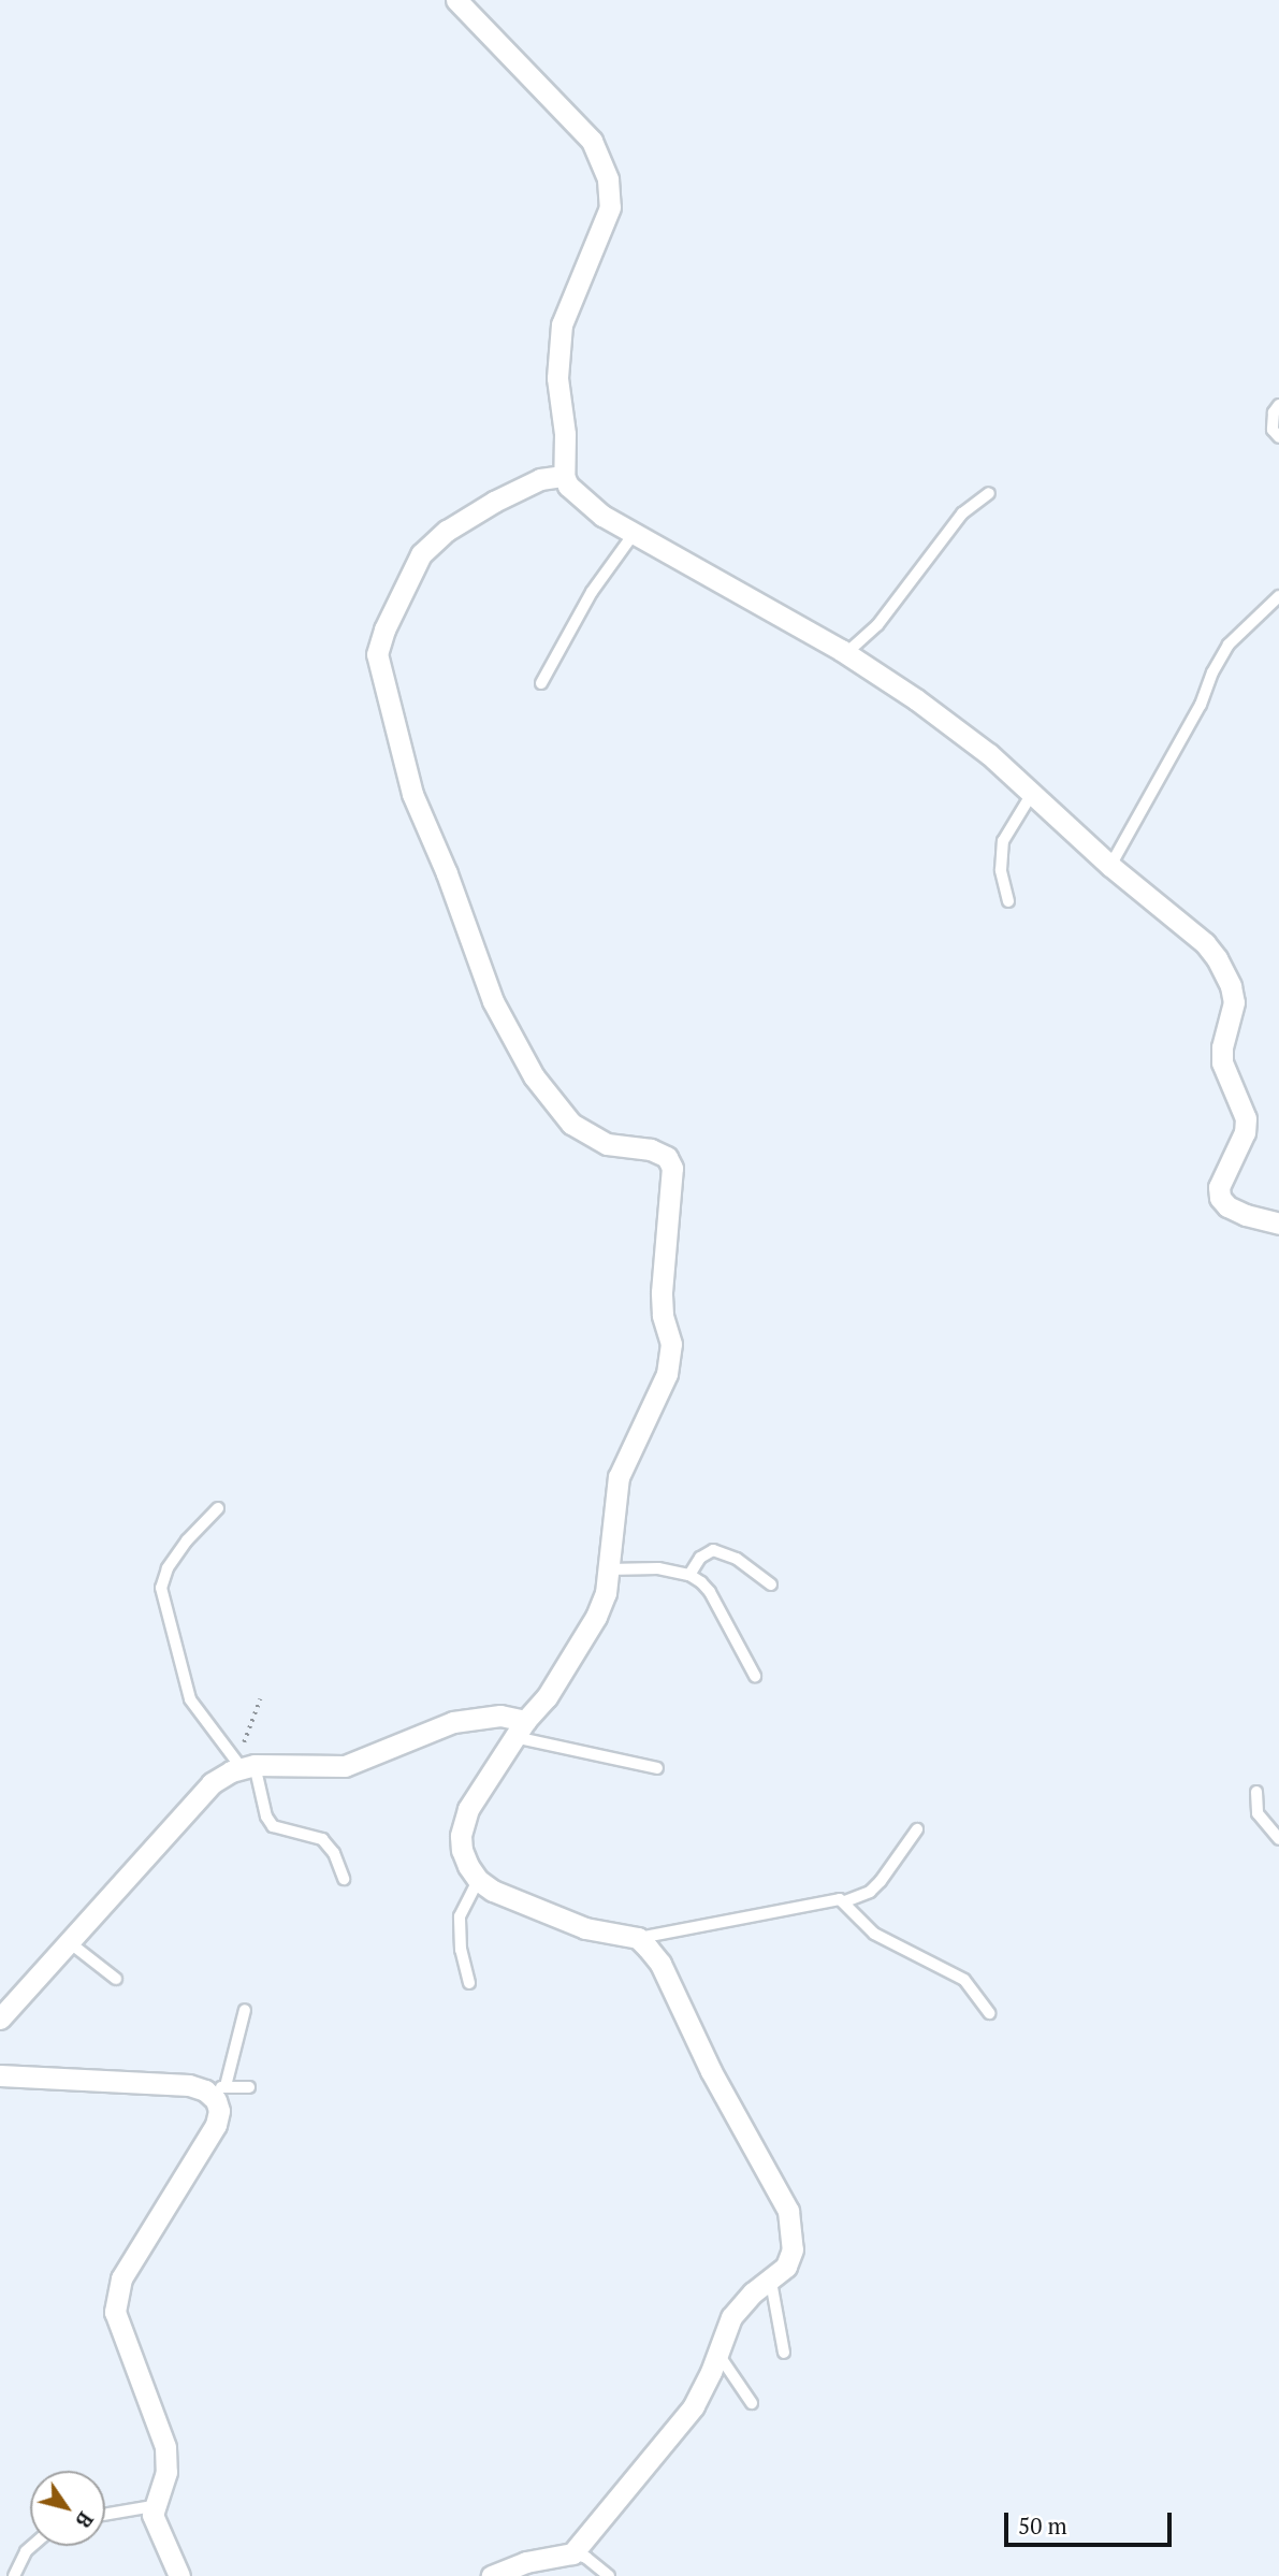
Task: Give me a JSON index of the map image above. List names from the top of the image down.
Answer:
{
  "scale_bar": "50 m",
  "north": "bottom right"
}
